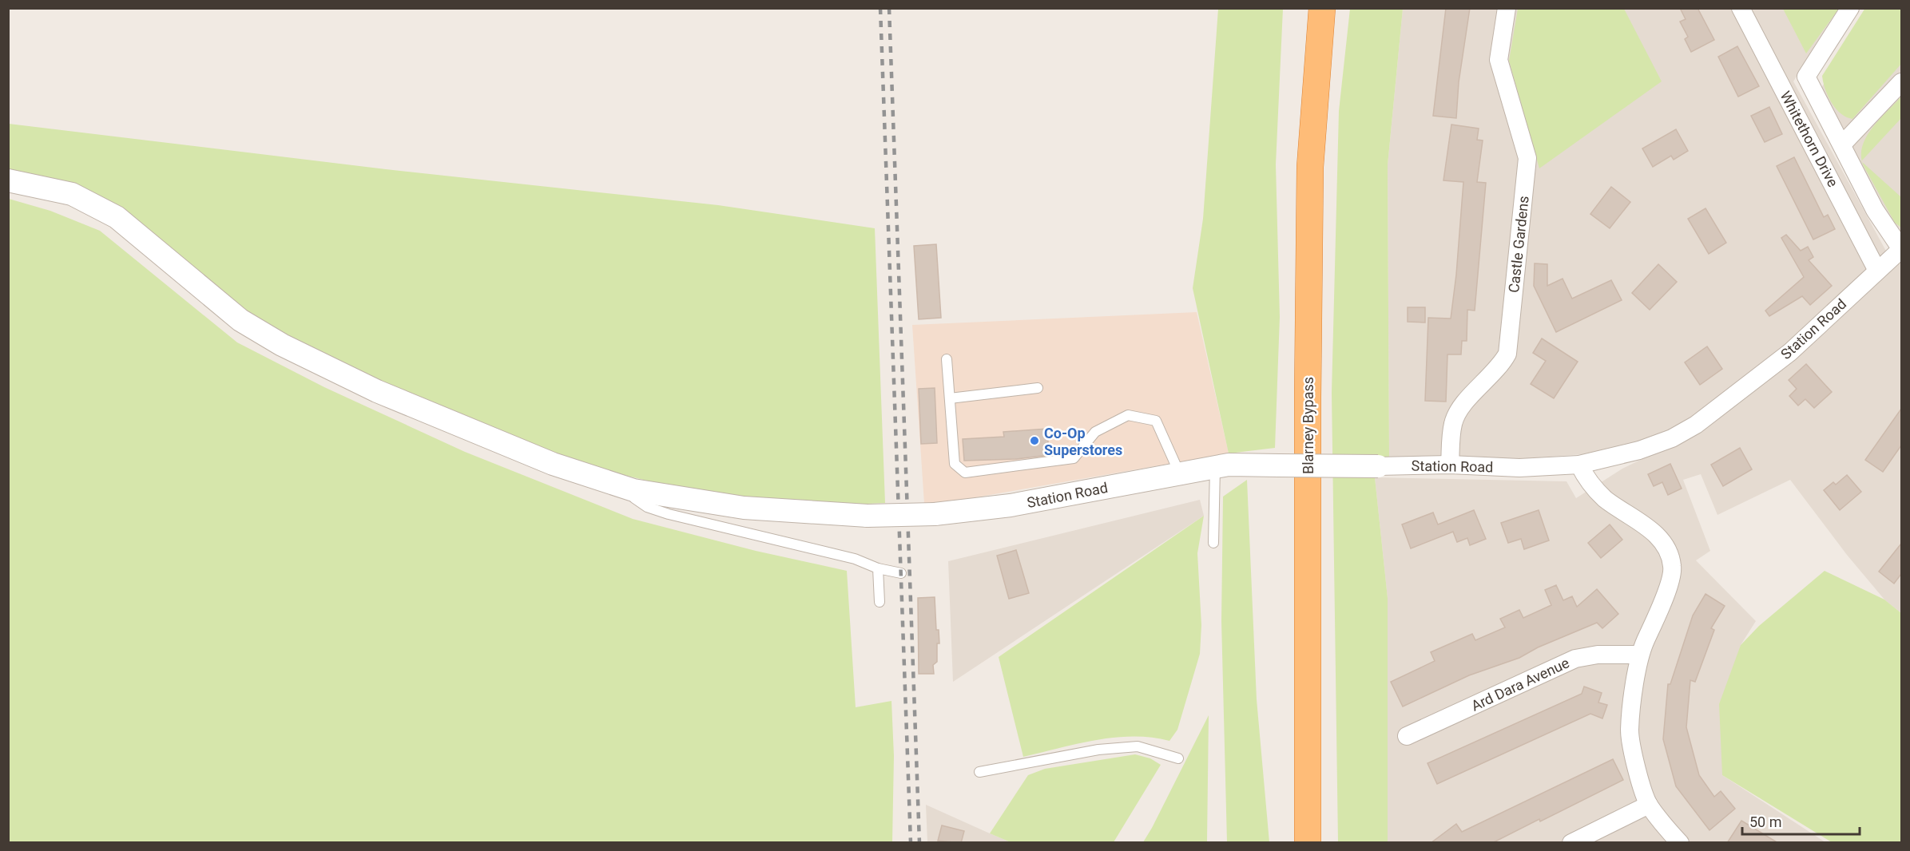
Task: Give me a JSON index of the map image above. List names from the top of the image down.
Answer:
{
  "streets": {
    "highway": ["Blarney Bypass"],
    "street": [
      "Whitethorn Drive",
      "Castle Gardens",
      "Station Road",
      "Ard Dara Avenue"
    ]
  },
  "crossings": [
    ["Whitethorn Drive", "Station Road"],
    ["Castle Gardens", "Station Road"]
  ],
  "places": ["Co-Op Superstores"],
  "scale_bar": "50 m"
}
